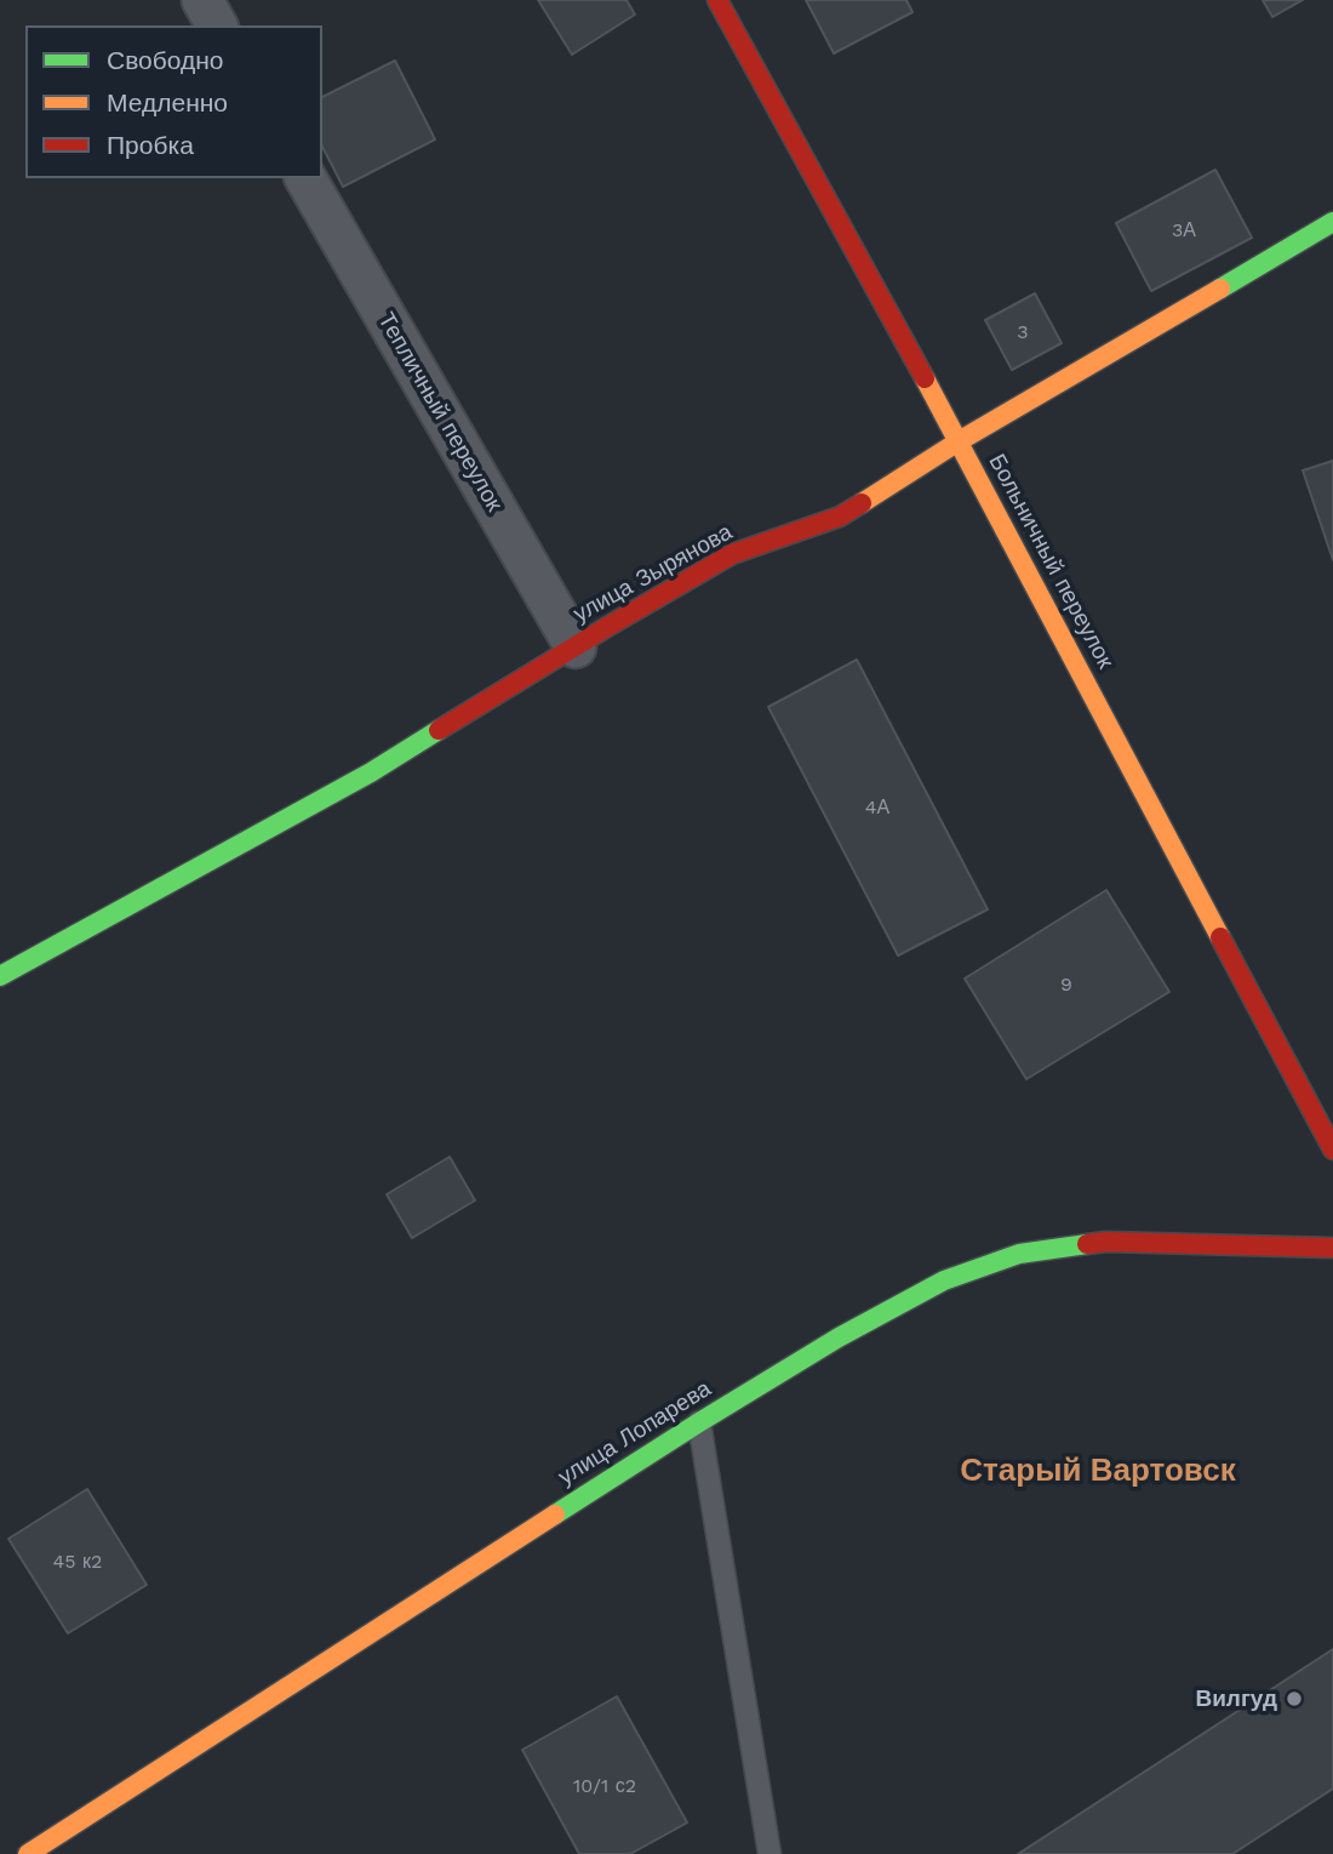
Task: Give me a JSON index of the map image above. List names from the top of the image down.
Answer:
{
  "streets": {
    "street": [
      "Тепличный переулок",
      "Больничный переулок",
      "улица Зырянова",
      "улица Лопарева"
    ]
  },
  "crossings": [
    ["Тепличный переулок", "улица Зырянова"],
    ["Больничный переулок", "улица Зырянова"]
  ],
  "districts": ["Старый Вартовск"],
  "places": ["Вилгуд"],
  "house_numbers": [
    "3А",
    "3",
    "4А",
    "9",
    "45 к2",
    "10/1 с2"
  ],
  "legend": ["Свободно", "Медленно", "Пробка"]
}
